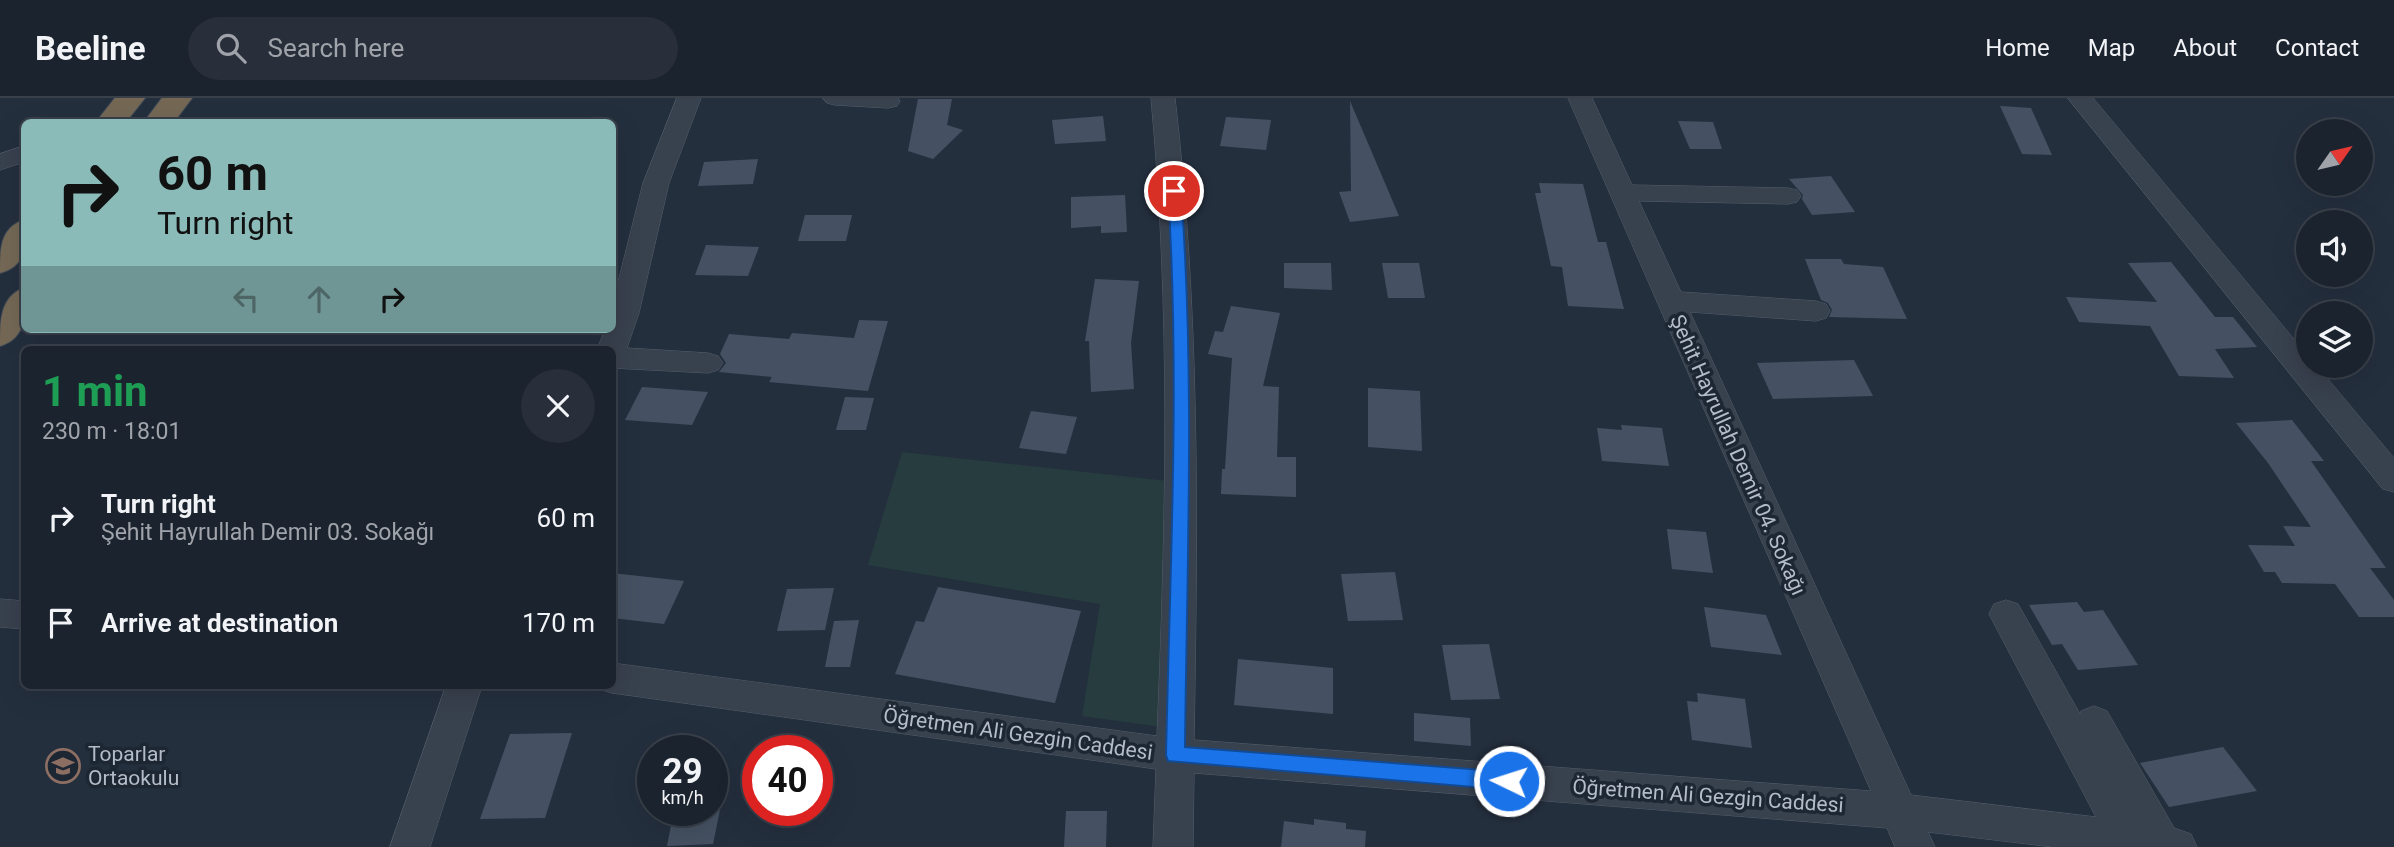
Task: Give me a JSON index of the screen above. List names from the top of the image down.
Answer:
{
  "streets": {
    "street": ["Şehit Hayrullah Demir 04. Sokağı", "Öğretmen Ali Gezgin Caddesi"]
  },
  "crossings": [
    ["Şehit Hayrullah Demir 04. Sokağı", "Öğretmen Ali Gezgin Caddesi"]
  ],
  "places": {
    "school or university": ["Toparlar Ortaokulu"]
  },
  "north": "top right",
  "page": {
    "header": "Beeline",
    "search": "Search here",
    "nav": [
      "Home",
      "Map",
      "About",
      "Contact"
    ],
    "turn": ["60 m", "Turn right"],
    "heading": ["1 min", "230 m · 18:01"],
    "list": [
      {
        "name": "Turn right",
        "note": "Şehit Hayrullah Demir 03. Sokağı",
        "value": "60 m"
      },
      {
        "name": "Arrive at destination",
        "value": "170 m"
      }
    ],
    "speed": "29 km/h",
    "limit": "40"
  }
}
